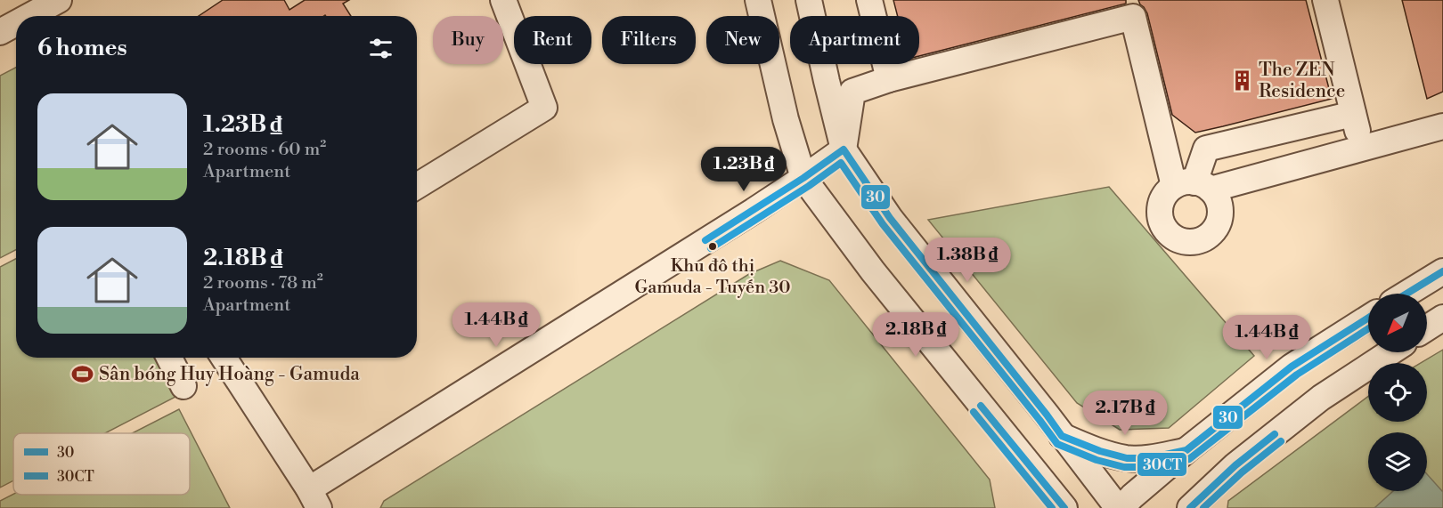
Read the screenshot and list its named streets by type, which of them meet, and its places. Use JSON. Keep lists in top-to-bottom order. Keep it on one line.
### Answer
{"places":{"building":["The ZEN Residence"],"other":["Khu đô thị Gamuda - Tuyến 30"],"sports":["Sân bóng Huy Hoàng - Gamuda"]},"lines":["transit line 30","transit line 30CT"],"legend":["30","30CT"],"north":"bottom left","page":{"chip":["Buy","Rent","Filters","New","Apartment"],"heading":"6 homes","list":[{"name":"1.23B ₫","note":"2 rooms · 60 m² · Apartment"},{"name":"2.18B ₫","note":"2 rooms · 78 m² · Apartment"}],"price":["1.23B ₫","1.38B ₫","1.44B ₫","2.18B ₫","1.44B ₫","2.17B ₫"]}}
